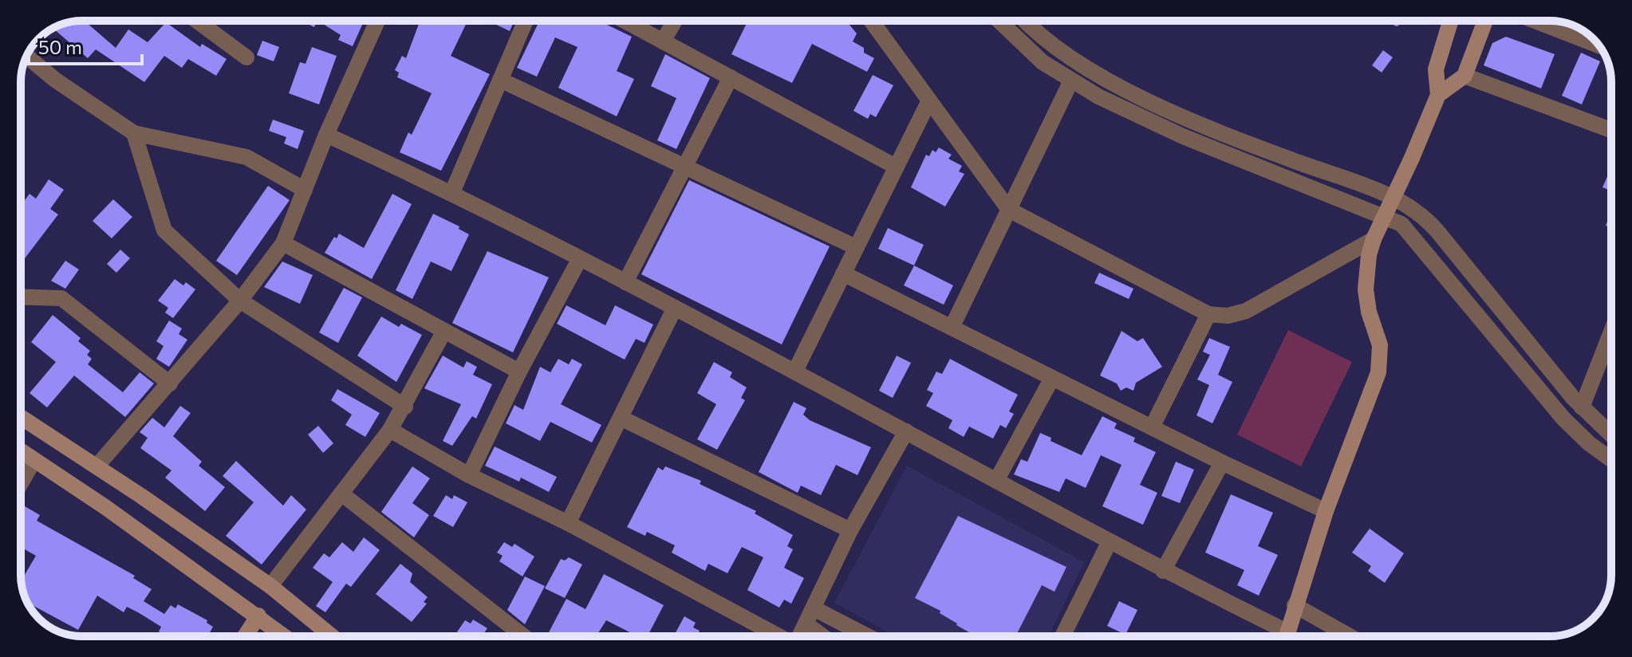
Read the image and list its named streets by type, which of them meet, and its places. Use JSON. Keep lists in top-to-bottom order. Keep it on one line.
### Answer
{"scale_bar":"50 m"}
